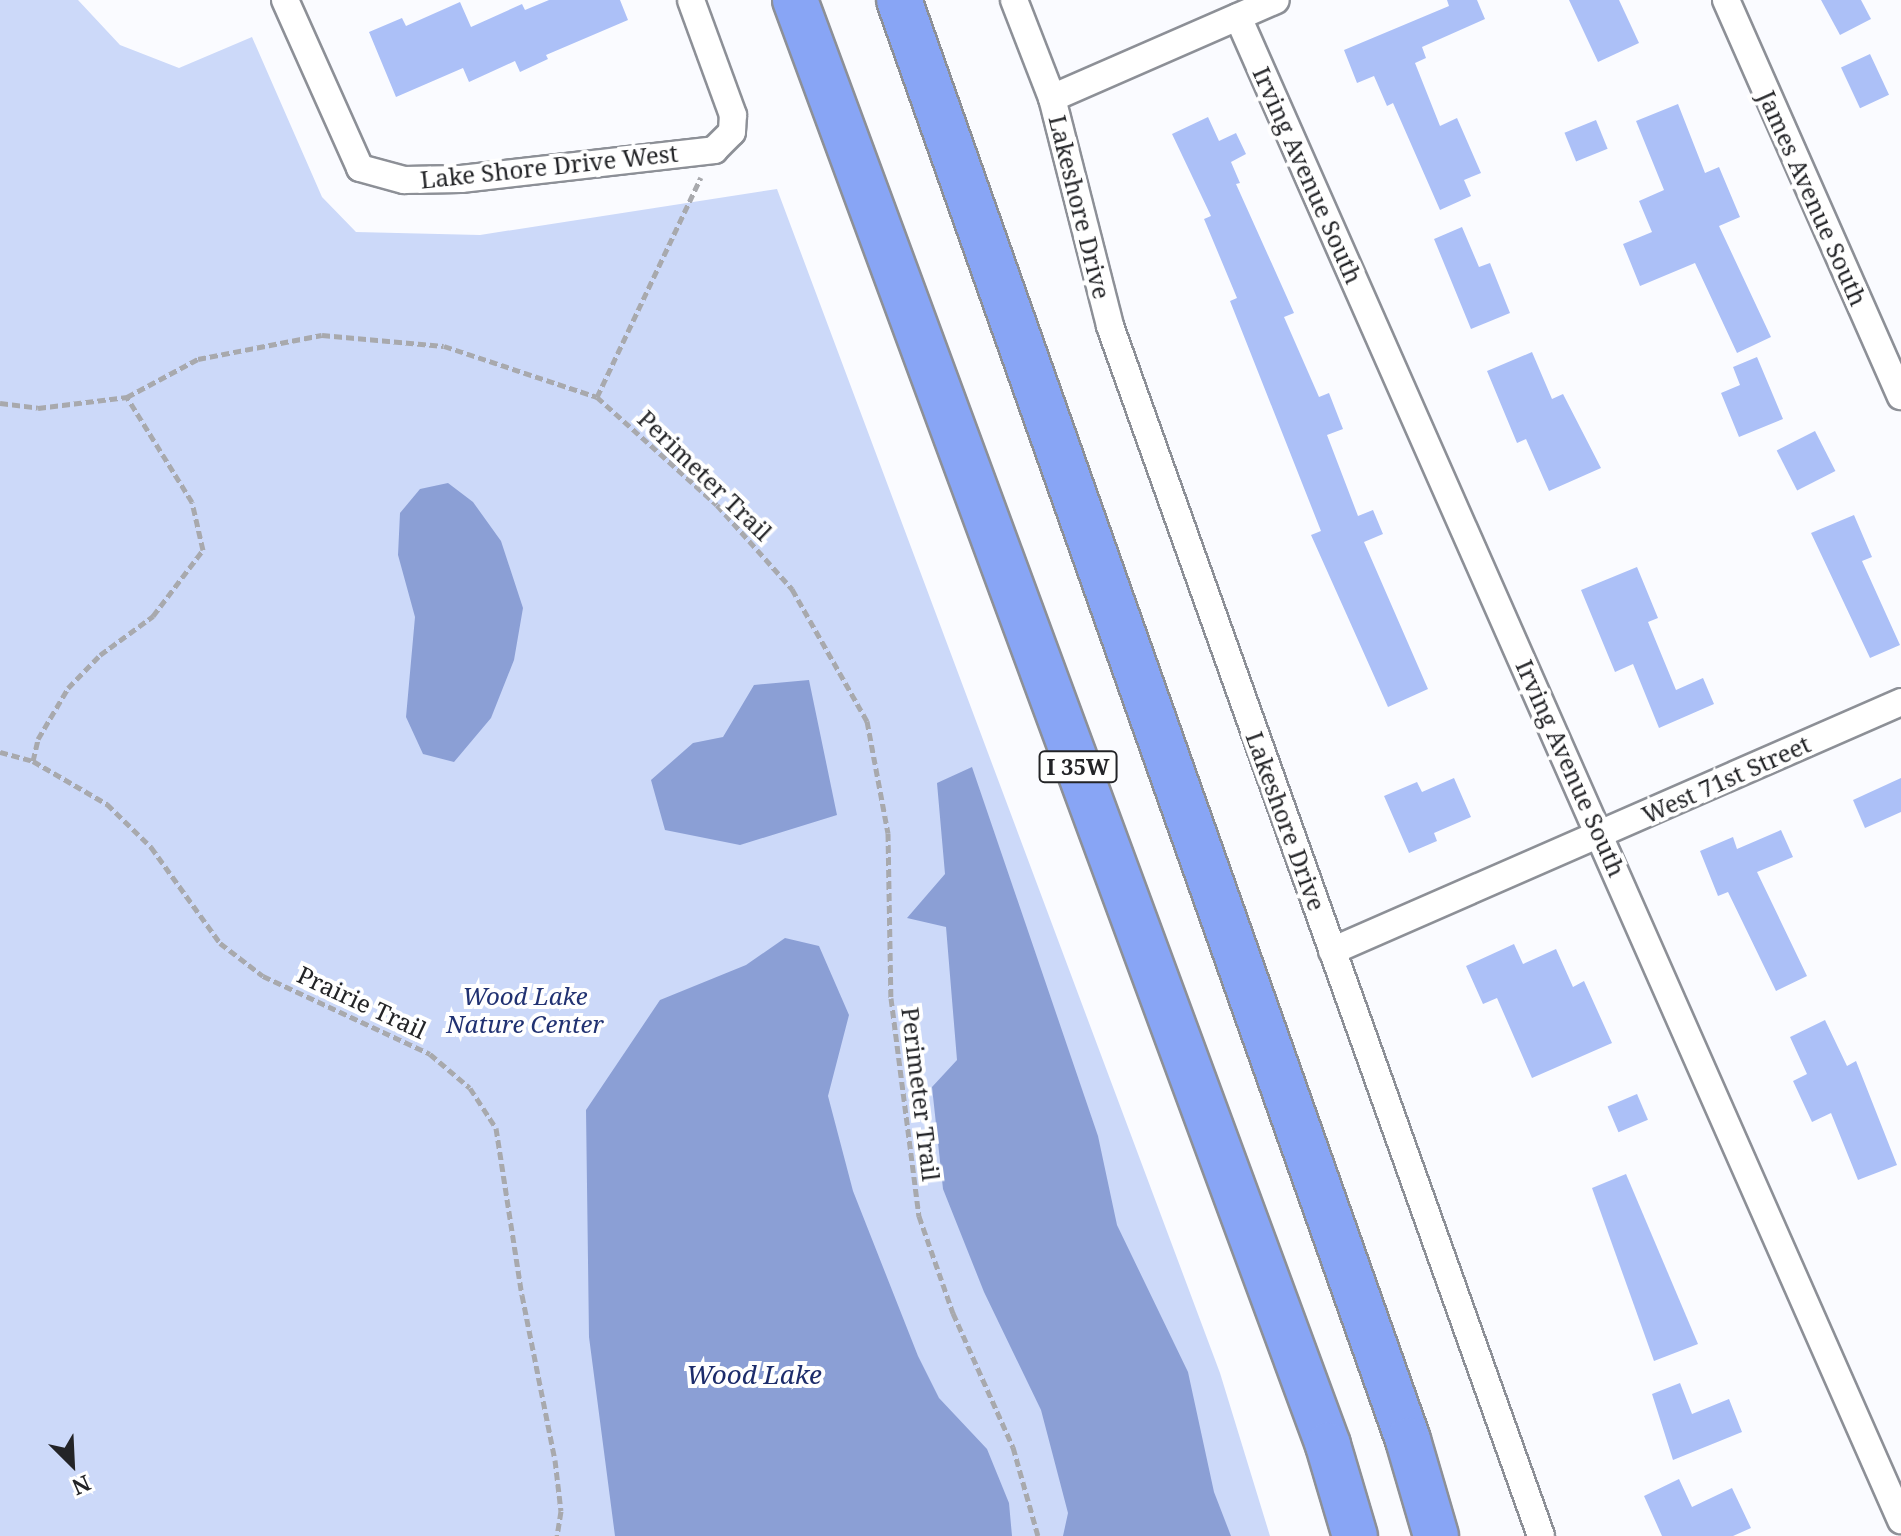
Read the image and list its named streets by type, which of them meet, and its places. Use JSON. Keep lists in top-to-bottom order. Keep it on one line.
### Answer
{"streets":{"highway":["I 35W"],"street":["Lake Shore Drive West","Irving Avenue South","James Avenue South","Lakeshore Drive","West 71st Street"],"path":["Perimeter Trail","Prairie Trail"]},"crossings":[["Irving Avenue South","West 71st Street"],["Lakeshore Drive","West 71st Street"]],"water":["Wood Lake"],"parks":["Wood Lake Nature Center"],"north":"bottom right"}
